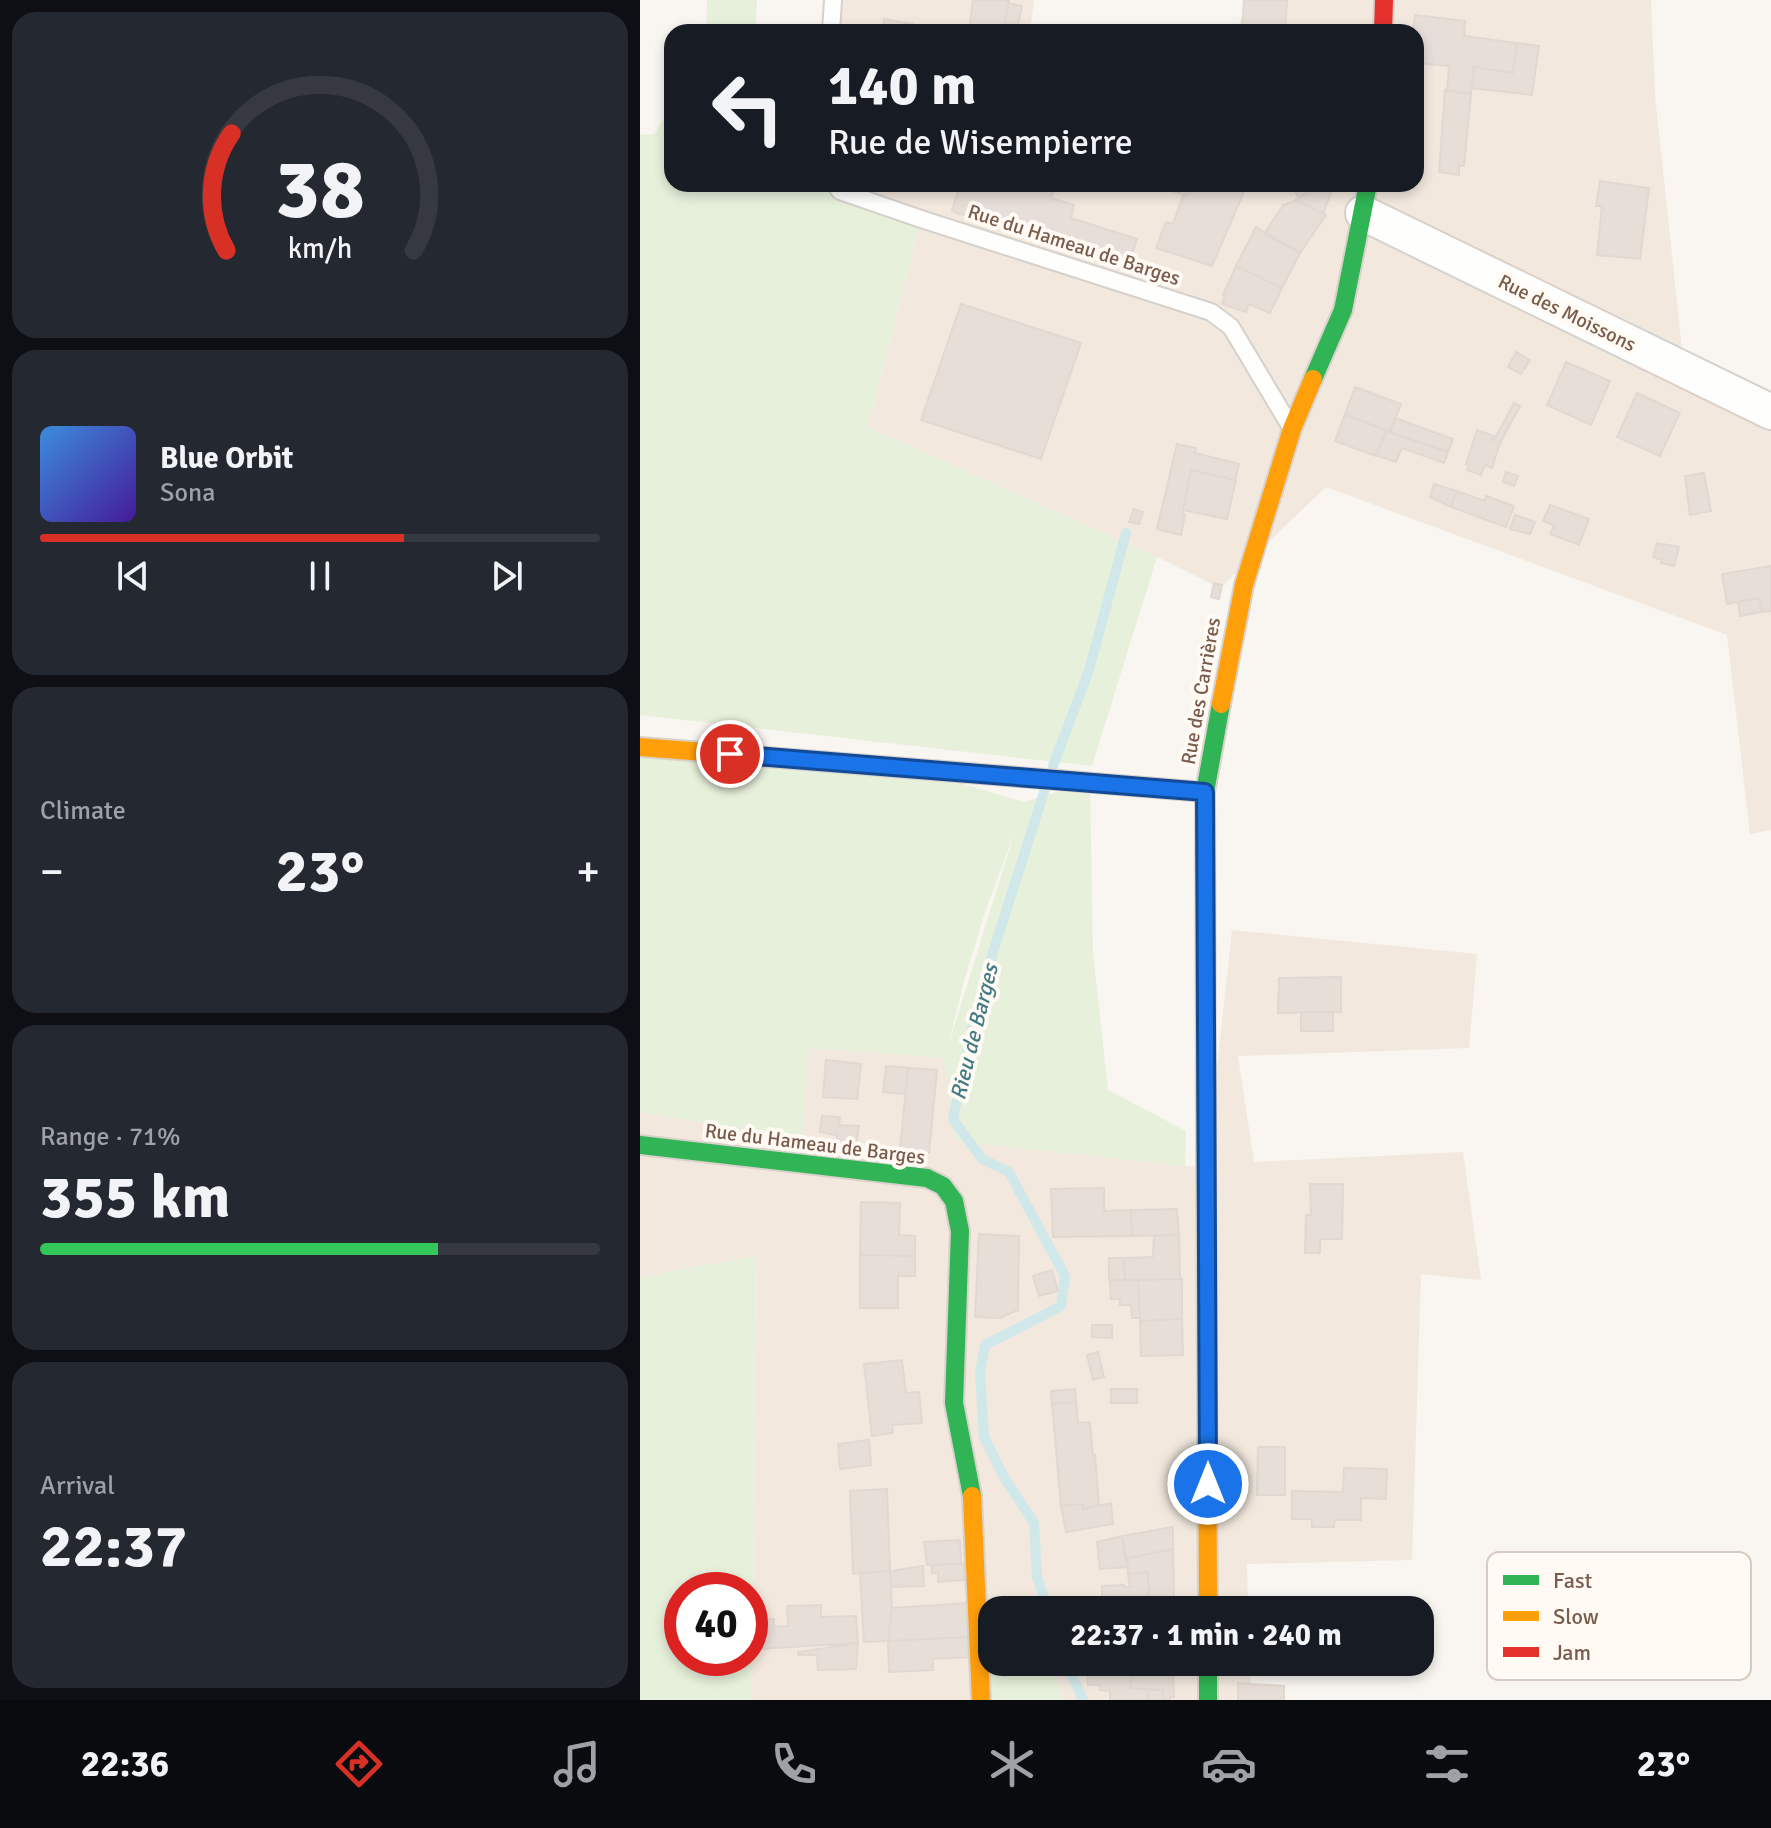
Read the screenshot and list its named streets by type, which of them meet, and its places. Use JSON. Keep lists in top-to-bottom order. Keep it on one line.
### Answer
{"streets":{"street":["Rue du Hameau de Barges","Rue des Moissons","Rue des Carrières"]},"crossings":[["Rue du Hameau de Barges","Rue des Carrières"],["Rue des Moissons","Rue des Carrières"]],"water":["Rieu de Barges"],"legend":["Fast","Slow","Jam"],"page":{"turn":["140 m","Rue de Wisempierre"],"song":["Blue Orbit","Sona"],"tile":["Climate",["Range · 71%","355 km"],["Arrival","22:37"]],"heat":["−","23°","+"],"limit":"40","trip":"22:37 · 1 min · 240 m","tabs":["22:36","23°"],"gauge":["38","km/h"]}}
